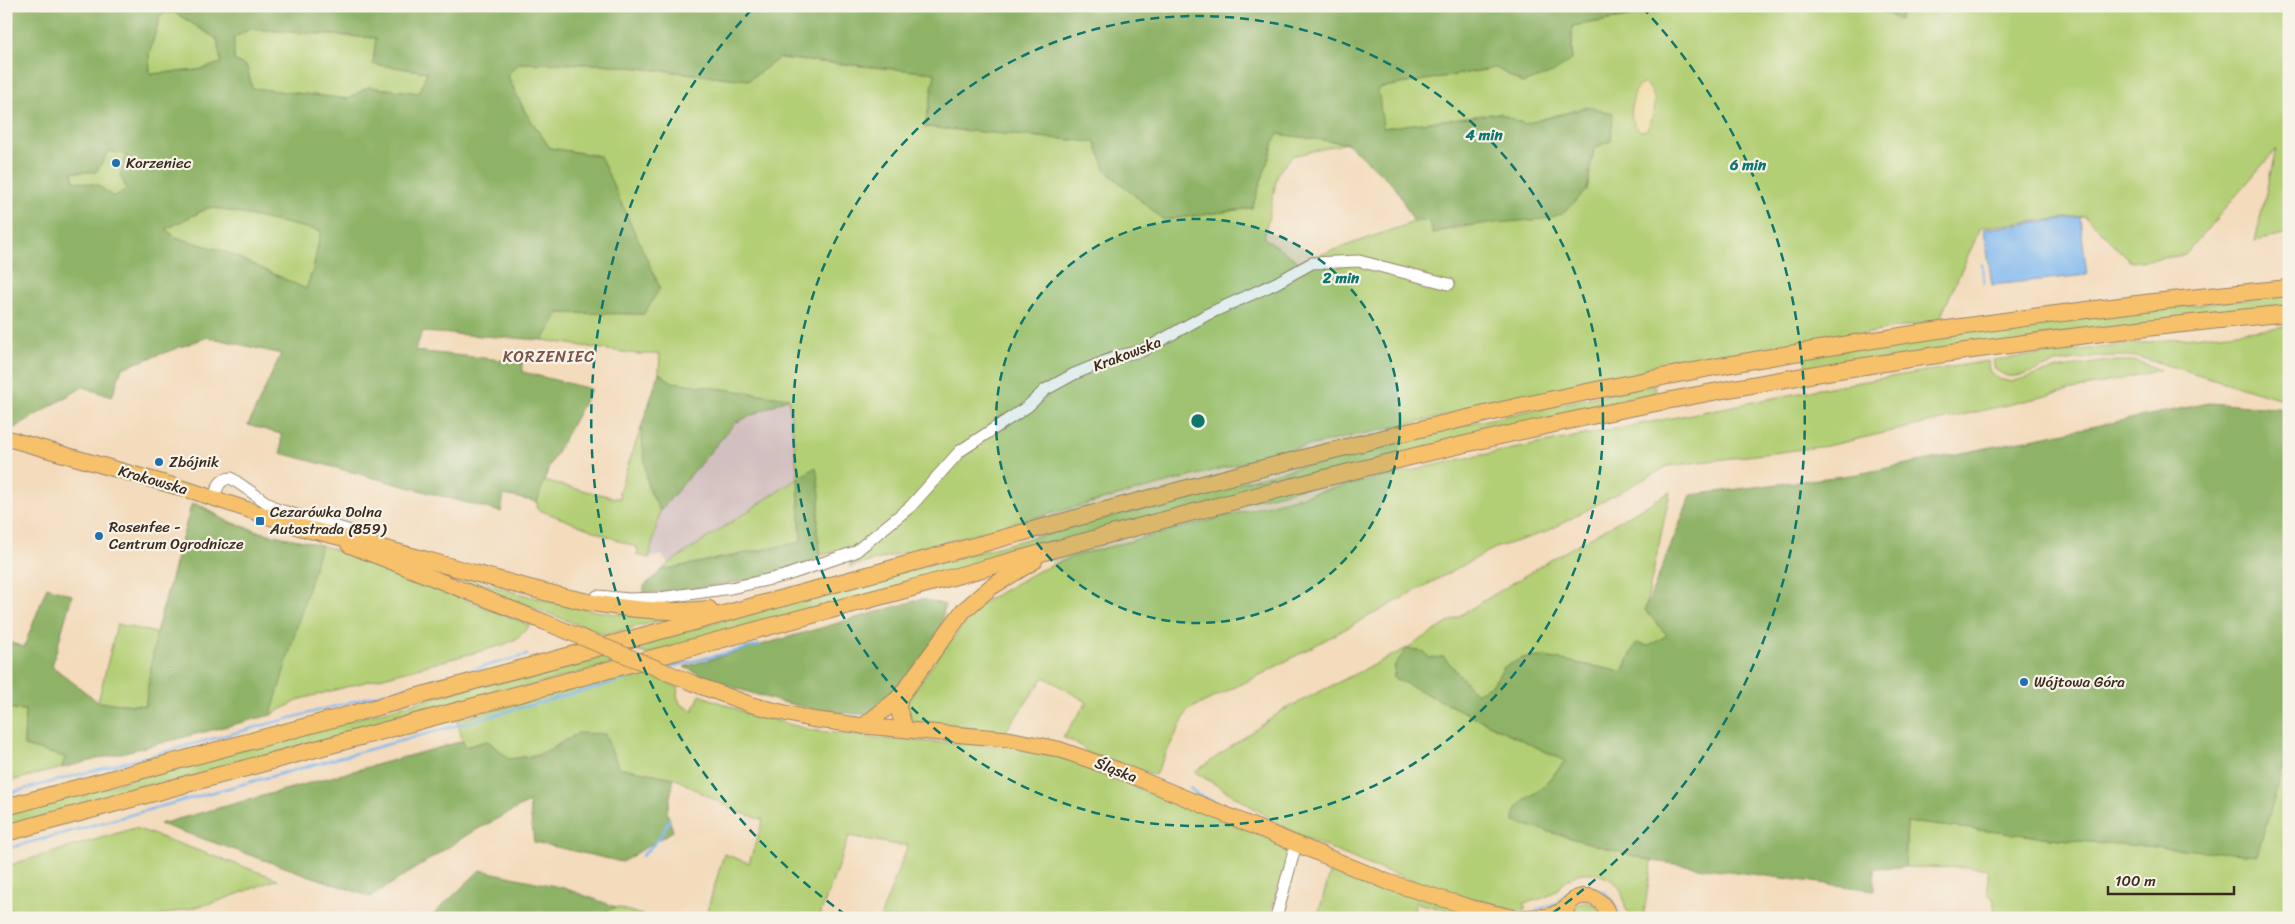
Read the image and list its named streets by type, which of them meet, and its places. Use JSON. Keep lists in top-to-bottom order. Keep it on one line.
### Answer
{"streets":{"main road":["Krakowska","Śląska"]},"crossings":[["Krakowska","Śląska"]],"districts":["KORZENIEC"],"places":{"other":["Korzeniec","Zbójnik","Rosenfee - Centrum Ogrodnicze","Wójtowa Góra"],"transit":["Cezarówka Dolna Autostrada (859)"]},"scale_bar":"100 m","rings":["4 min","6 min","2 min"]}
